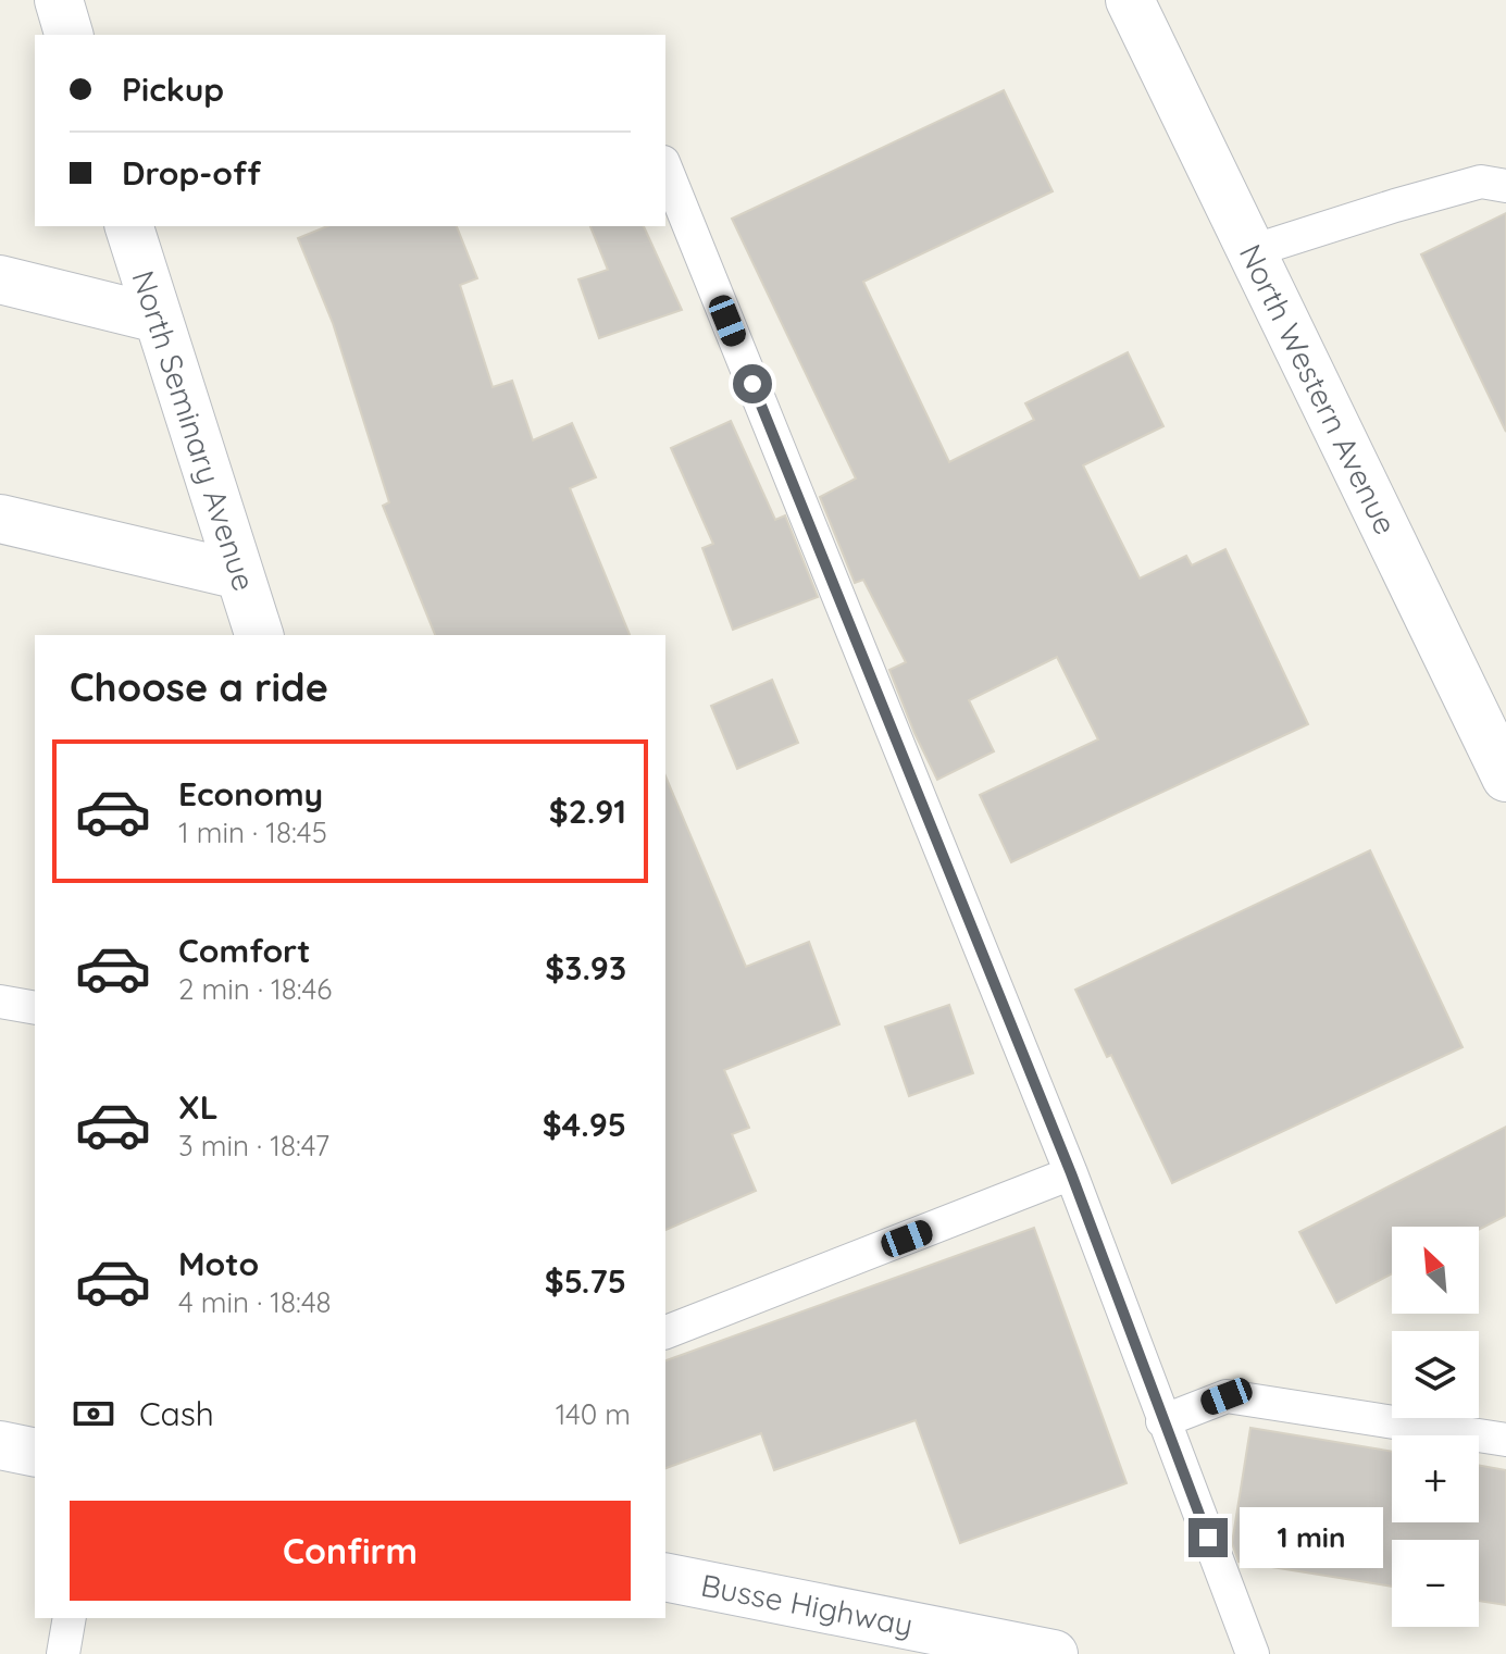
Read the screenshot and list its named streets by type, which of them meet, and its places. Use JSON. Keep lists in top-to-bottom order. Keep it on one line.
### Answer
{"streets":{"street":["North Western Avenue","North Seminary Avenue","Busse Highway"]},"north":"top left","page":{"banner":["Pickup","Drop-off"],"heading":"Choose a ride","list":[{"name":"Economy","note":"1 min · 18:45","value":"$2.91"},{"name":"Comfort","note":"2 min · 18:46","value":"$3.93"},{"name":"XL","note":"3 min · 18:47","value":"$4.95"},{"name":"Moto","note":"4 min · 18:48","value":"$5.75"}],"map_buttons":["+","−"],"pay":["Cash","140 m"],"buttons":"Confirm","bubble":"1 min"}}
